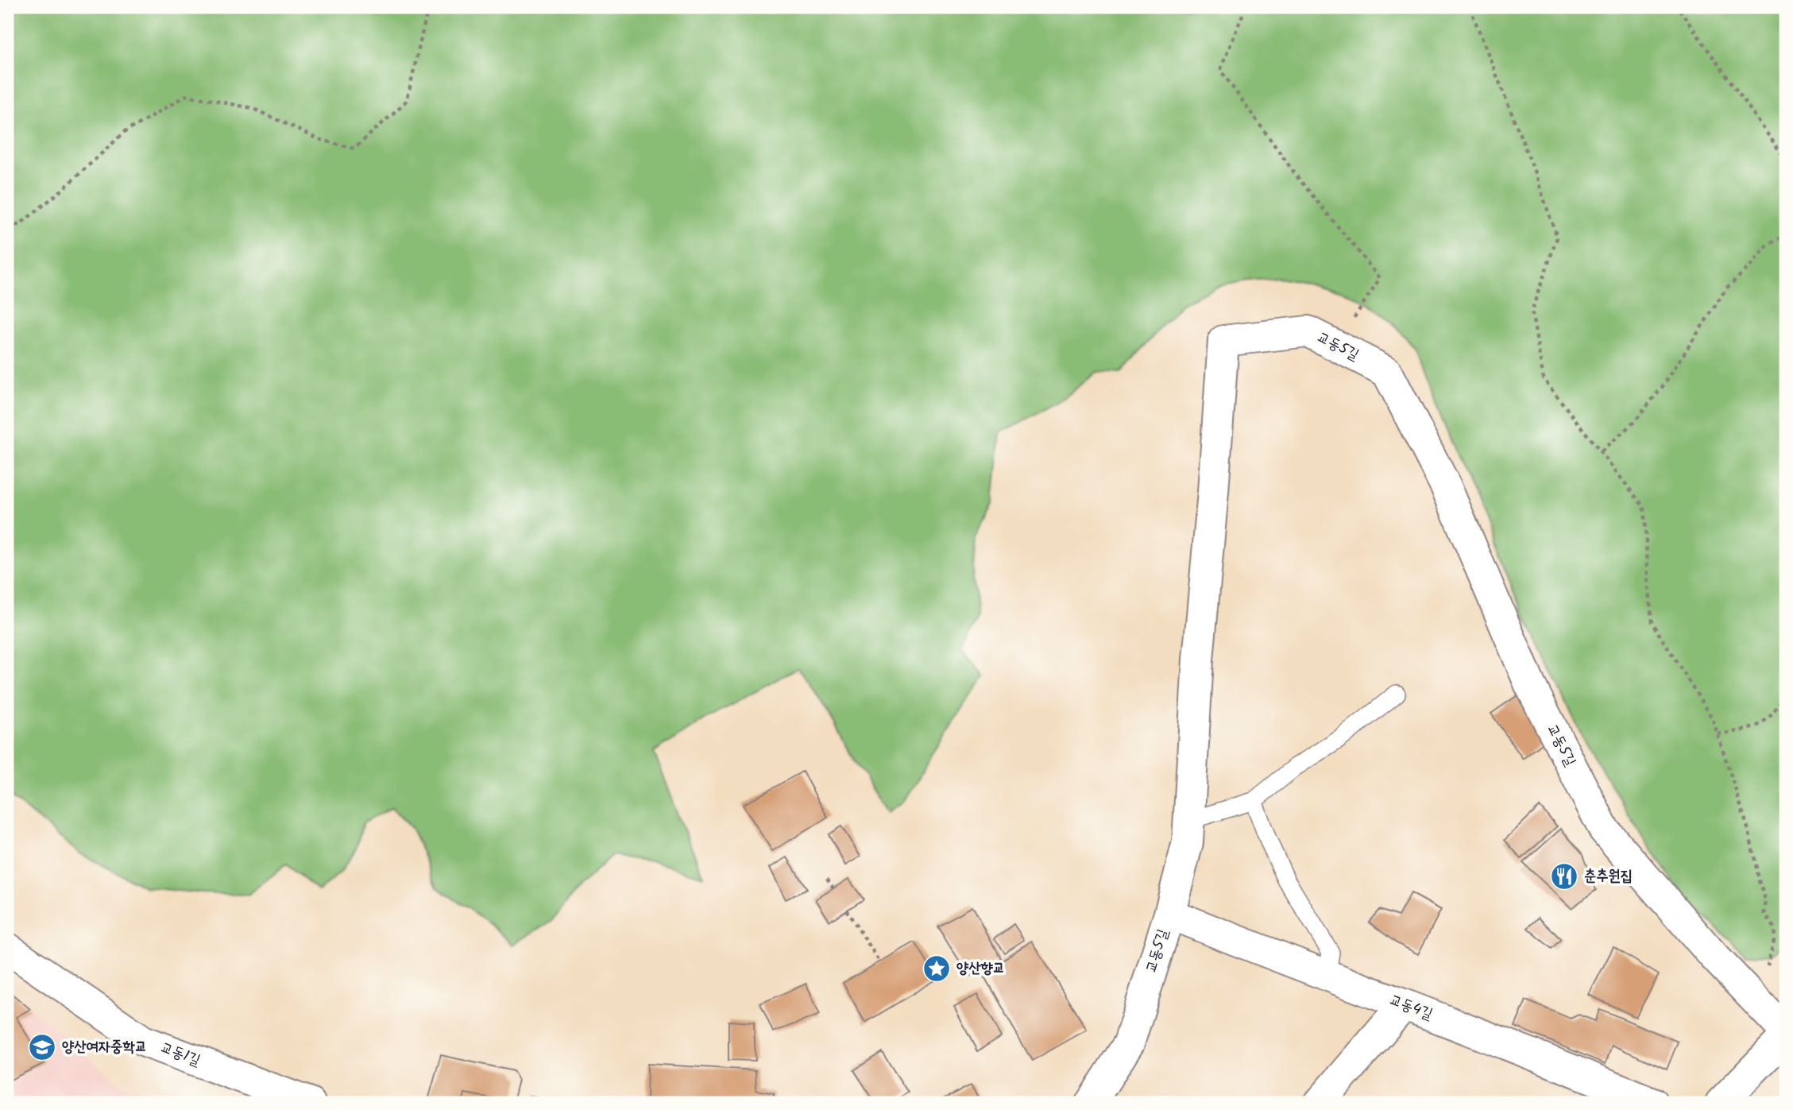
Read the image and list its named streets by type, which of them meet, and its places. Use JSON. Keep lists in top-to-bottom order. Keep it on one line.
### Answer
{"streets":{"street":["교동5길","교동4길","교동1길"]},"crossings":[["교동5길","교동4길"]],"places":{"restaurant":["춘추원집"],"place":["양산향교"],"school or university":["양산여자중학교"]}}
